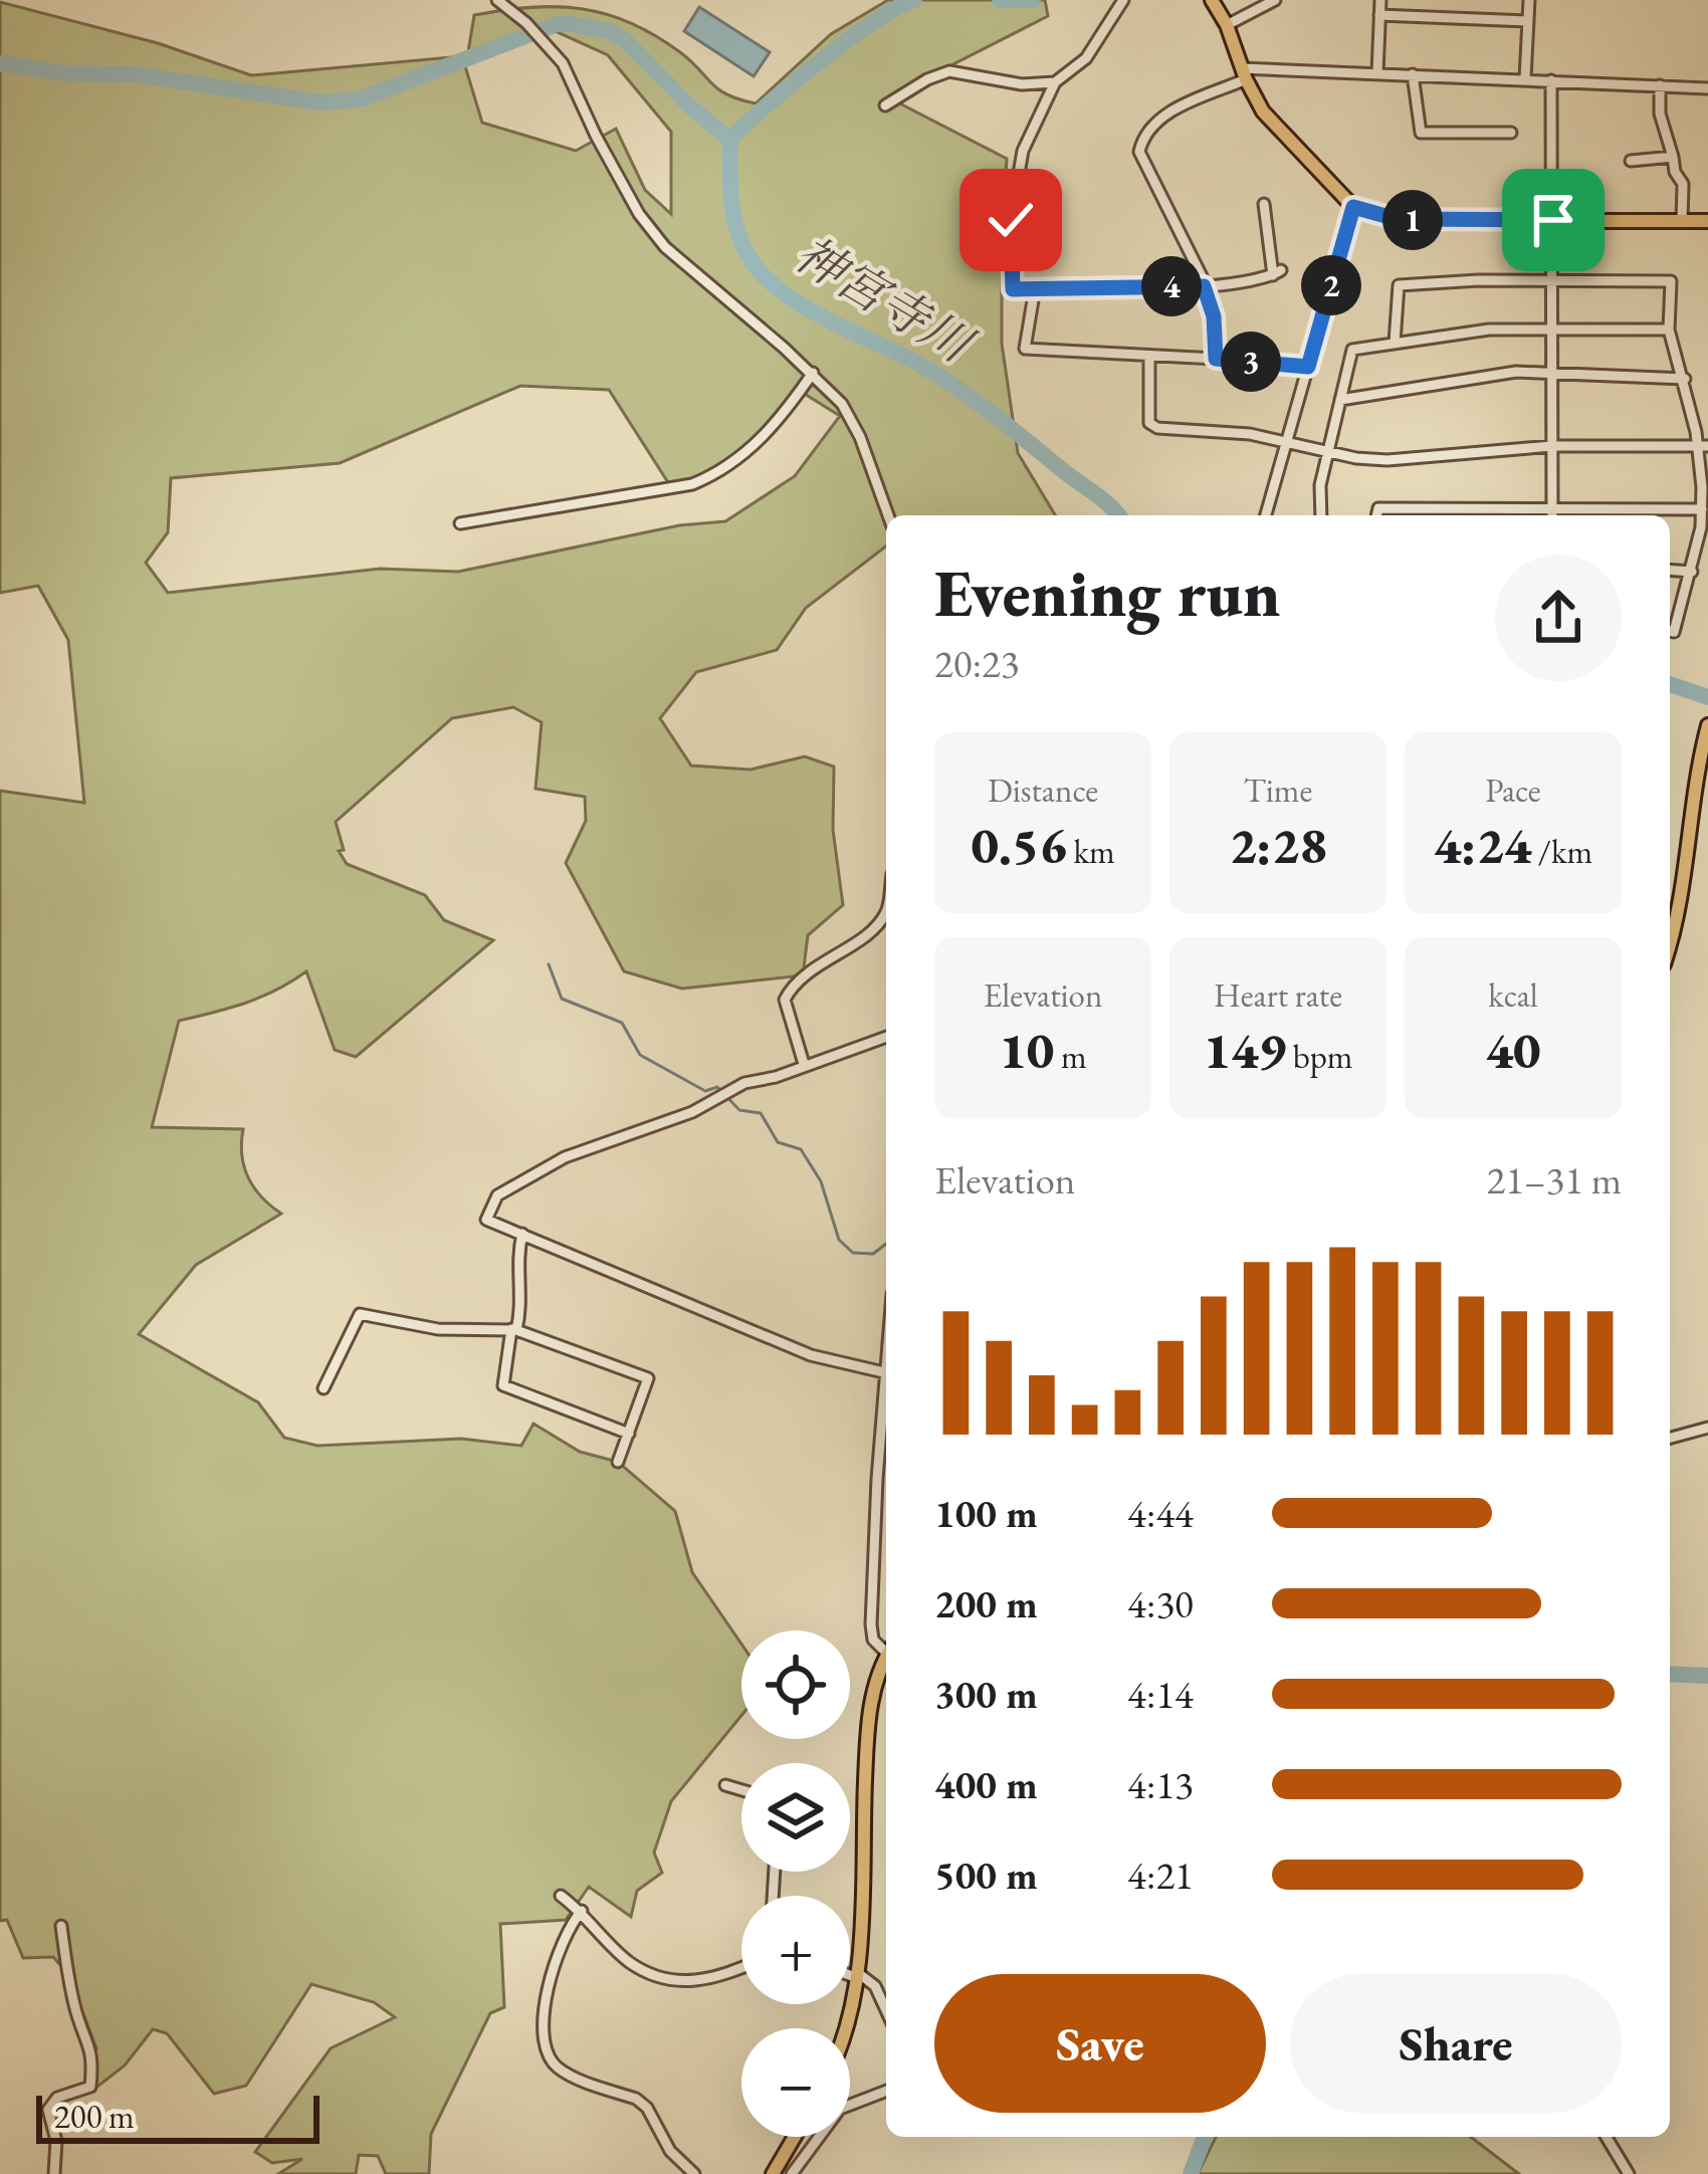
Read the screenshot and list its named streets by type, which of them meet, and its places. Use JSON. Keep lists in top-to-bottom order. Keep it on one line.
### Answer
{"water":["神宮寺川"],"scale_bar":"200 m","page":{"pins":["1","2","4","3"],"heading":["Evening run","20:23"],"stats":[["Distance","0.56 km"],["Time","2:28"],["Pace","4:24 /km"],["Elevation","10 m"],["Heart rate","149 bpm"],["kcal","40"]],"chart":["Elevation","21–31 m"],"list":[{"name":"100 m","note":"4:44"},{"name":"200 m","note":"4:30"},{"name":"300 m","note":"4:14"},{"name":"400 m","note":"4:13"},{"name":"500 m","note":"4:21"}],"map_buttons":["+","−"],"buttons":["Save","Share"],"scale":"200 m"}}
